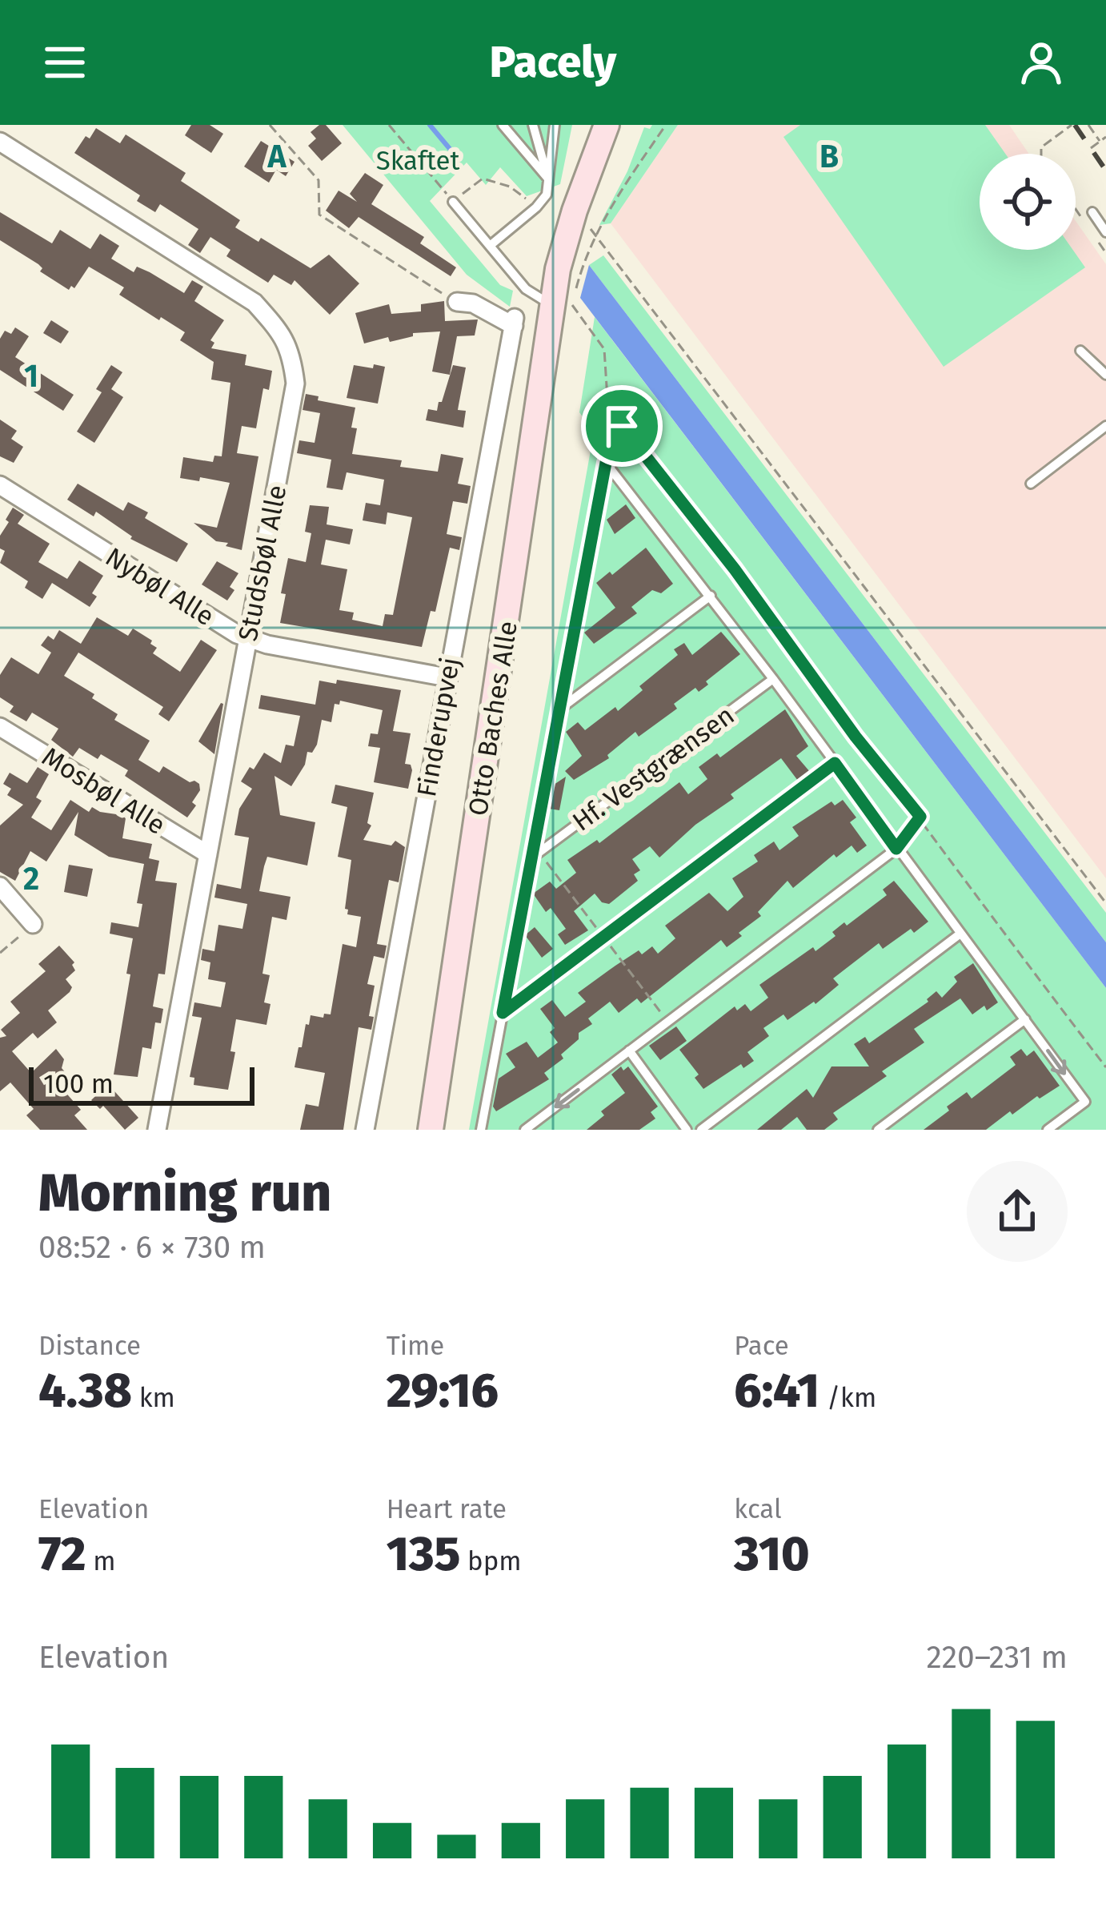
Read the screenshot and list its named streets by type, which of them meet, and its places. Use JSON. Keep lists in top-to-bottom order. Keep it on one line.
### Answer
{"streets":{"street":["Studsbøl Alle","Nybøl Alle","Otto Baches Alle","Finderupvej","Mosbøl Alle"],"lane":["Hf. Vestgrænsen"]},"crossings":[["Studsbøl Alle","Nybøl Alle"],["Studsbøl Alle","Mosbøl Alle"],["Nybøl Alle","Finderupvej"]],"parks":["Skaftet"],"scale_bar":"100 m","page":{"header":"Pacely","scale":"100 m","heading":["Morning run","08:52 · 6 × 730 m"],"stats":[["Distance","4.38 km"],["Time","29:16"],["Pace","6:41 /km"],["Elevation","72 m"],["Heart rate","135 bpm"],["kcal","310"]],"chart":["Elevation","220–231 m"]},"grid":{"columns":["A","B"],"rows":["1","2"]}}
